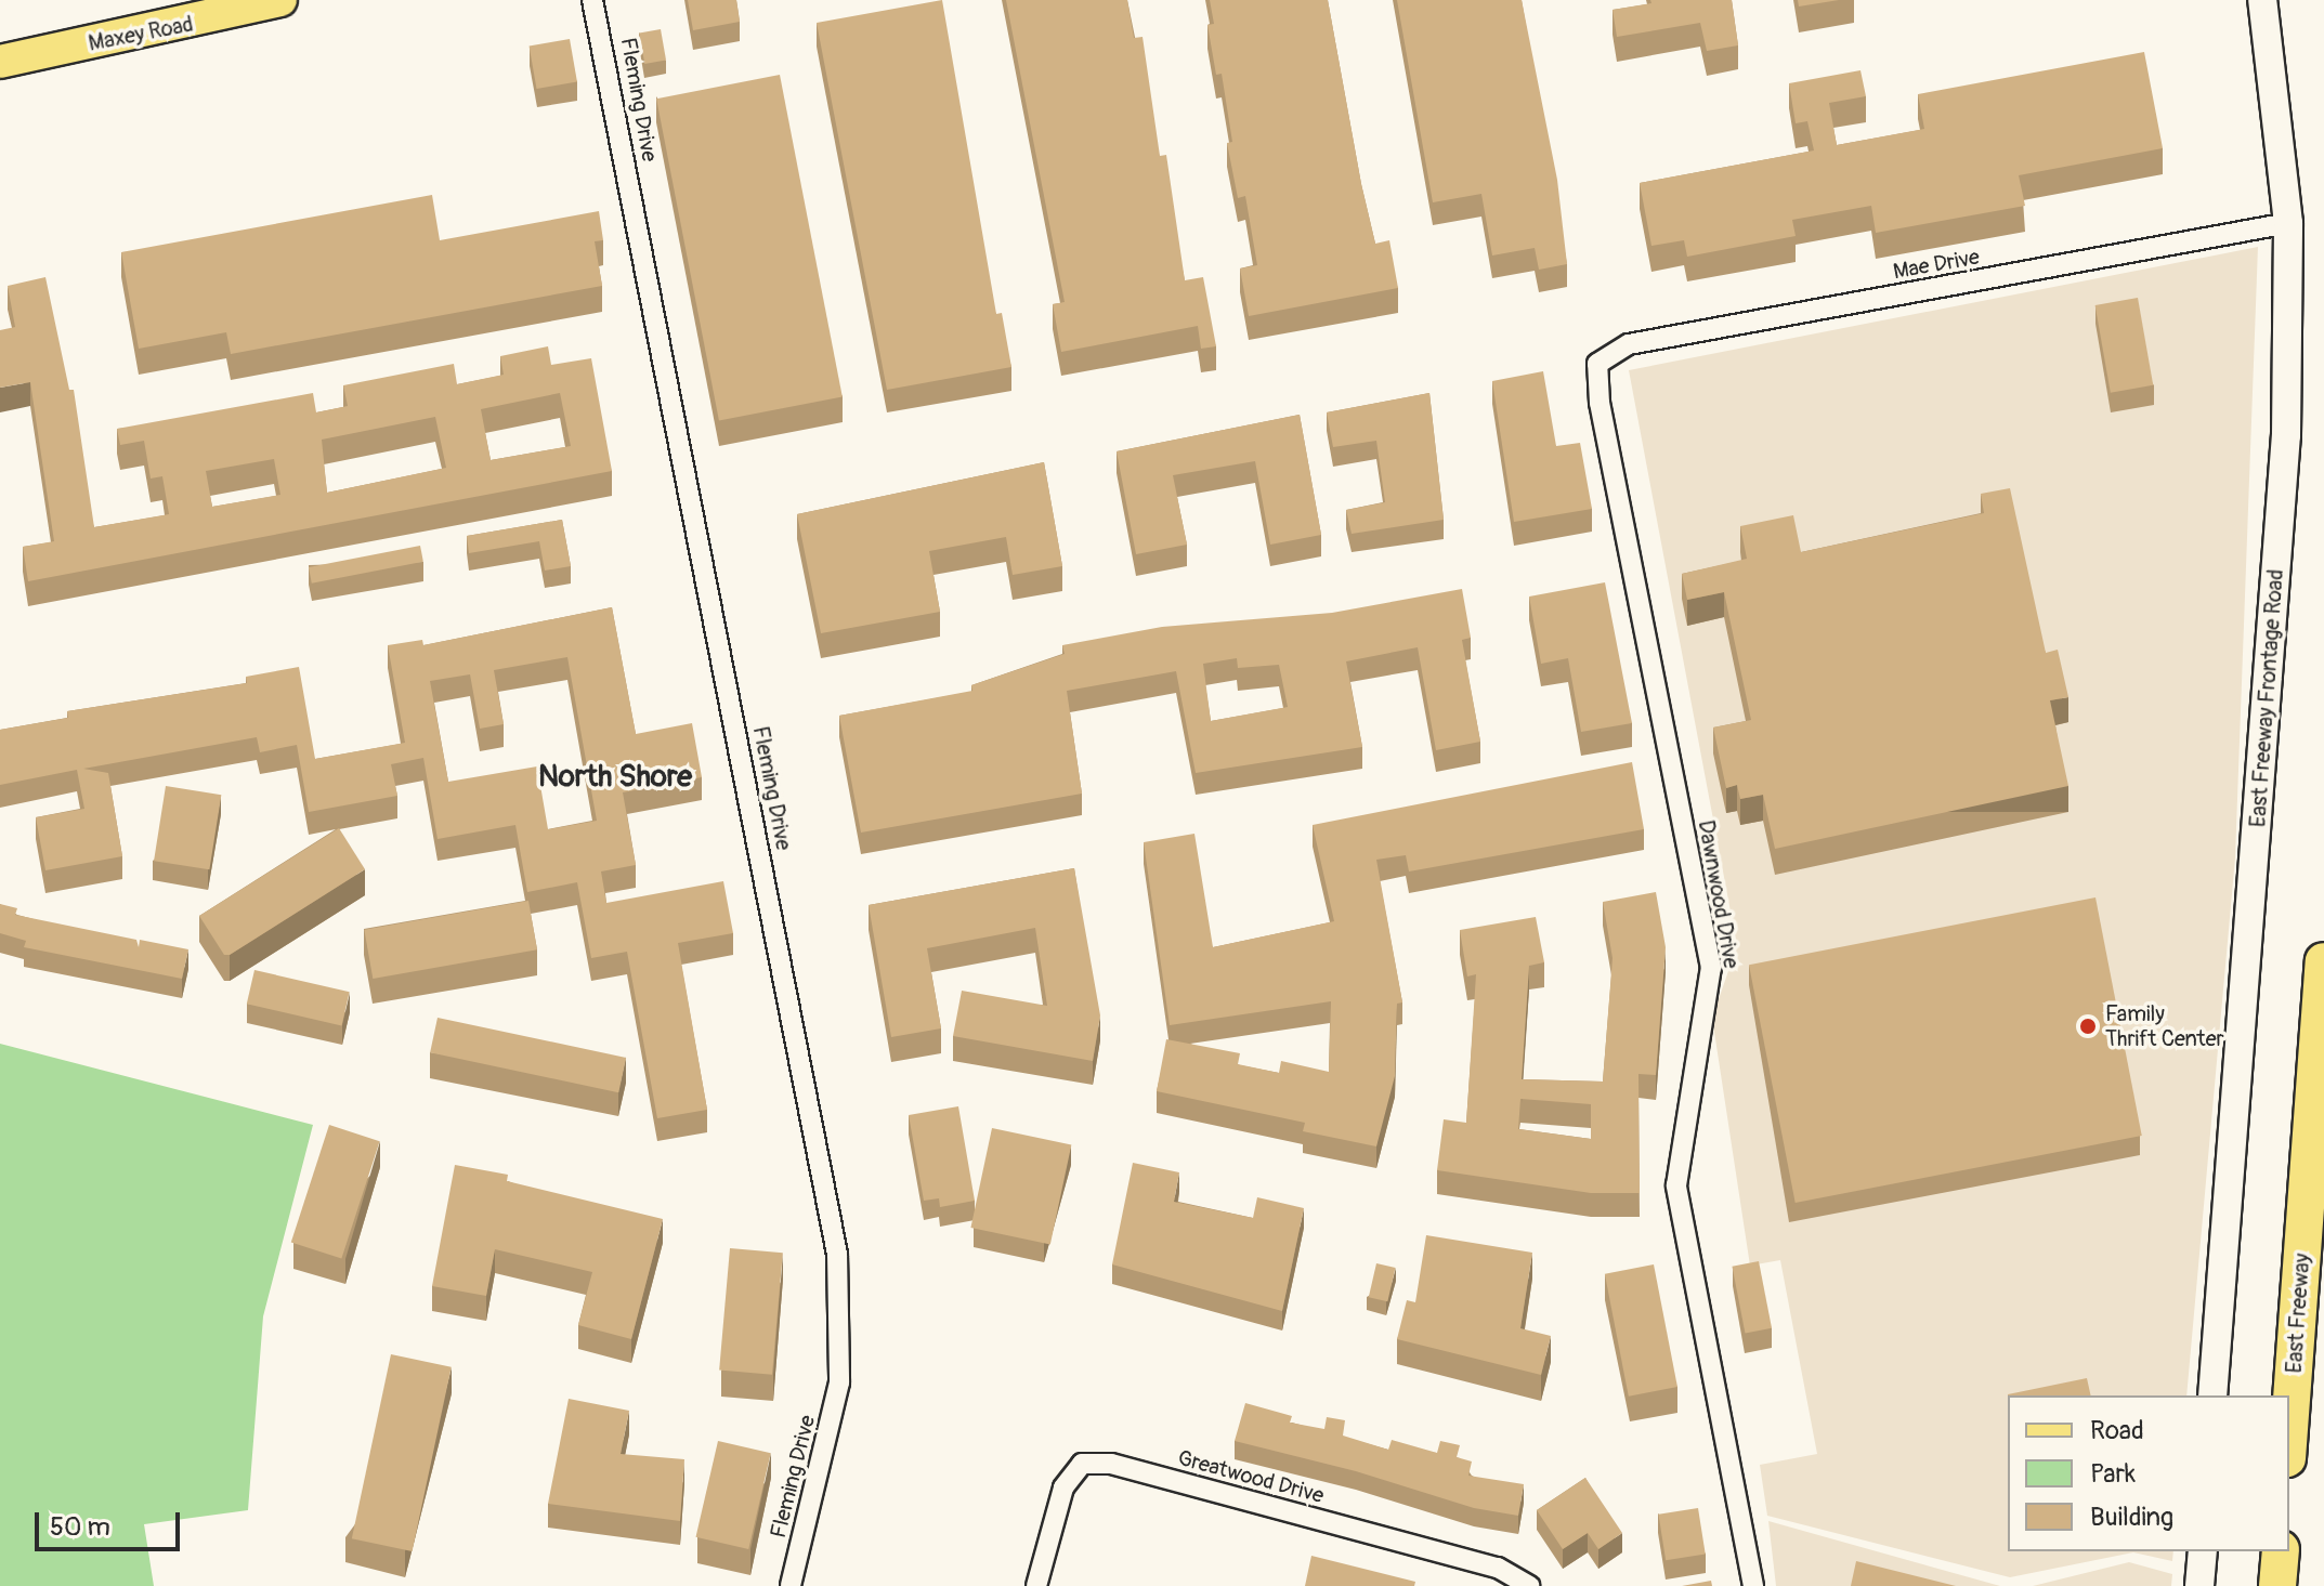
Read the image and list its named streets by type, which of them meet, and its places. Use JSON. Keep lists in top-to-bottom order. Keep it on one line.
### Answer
{"streets":{"highway":["East Freeway"],"main road":["Maxey Road","East Freeway Frontage Road"],"street":["Fleming Drive","Mae Drive","Dawnwood Drive","Greatwood Drive"]},"crossings":[["Mae Drive","East Freeway Frontage Road"],["Mae Drive","Dawnwood Drive"]],"districts":["North Shore"],"places":["Family Thrift Center"],"legend":["Road","Park","Building"],"scale_bar":"50 m"}
